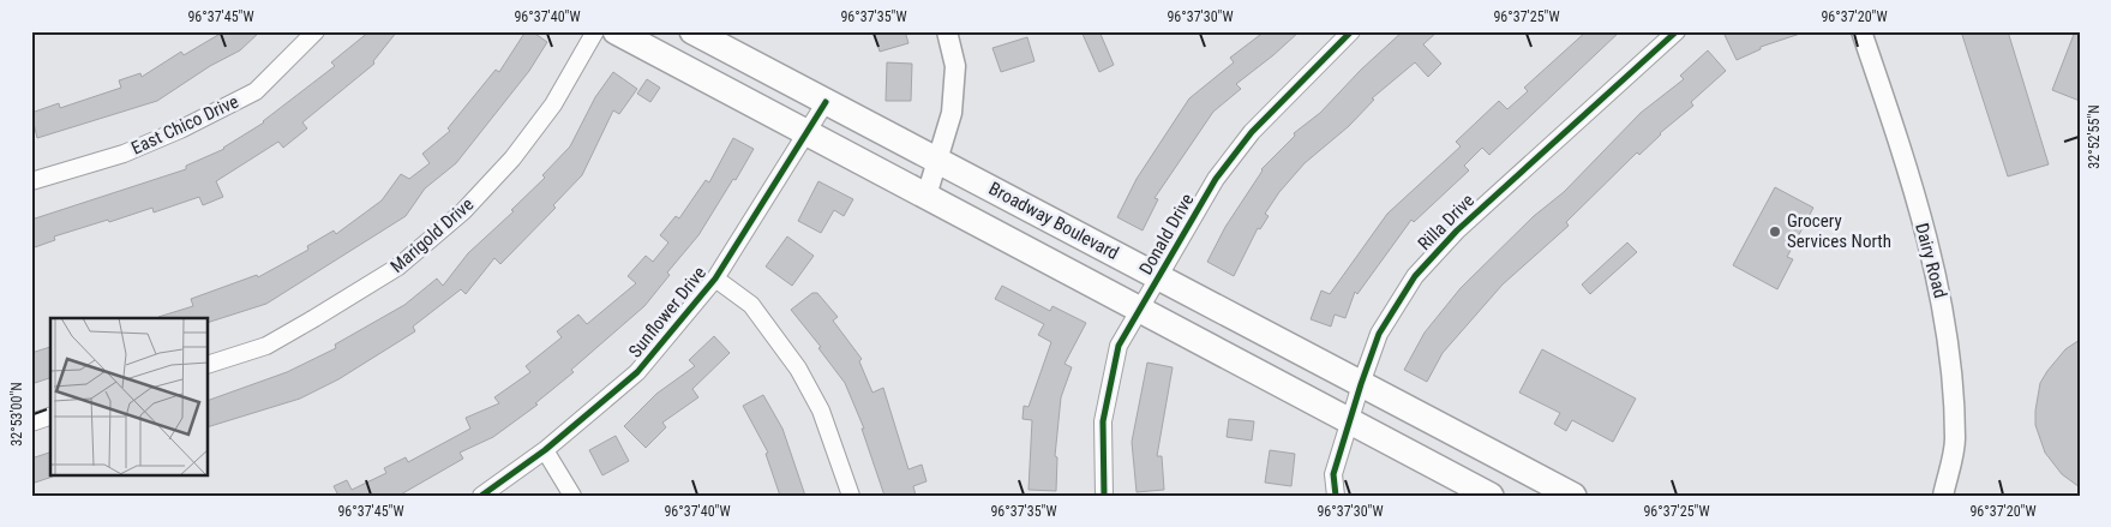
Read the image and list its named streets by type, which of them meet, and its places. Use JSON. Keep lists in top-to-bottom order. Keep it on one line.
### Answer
{"streets":{"main road":["Broadway Boulevard"],"street":["East Chico Drive","Rilla Drive","Donald Drive","Marigold Drive","Dairy Road","Sunflower Drive"]},"crossings":[["Broadway Boulevard","Rilla Drive"],["Broadway Boulevard","Donald Drive"],["Broadway Boulevard","Sunflower Drive"]],"places":["Grocery Services North"],"coordinates":["96°37'45\"W","96°37'40\"W","96°37'35\"W","96°37'30\"W","96°37'25\"W","96°37'20\"W","32°52'55\"N","32°53'00\"N"]}
